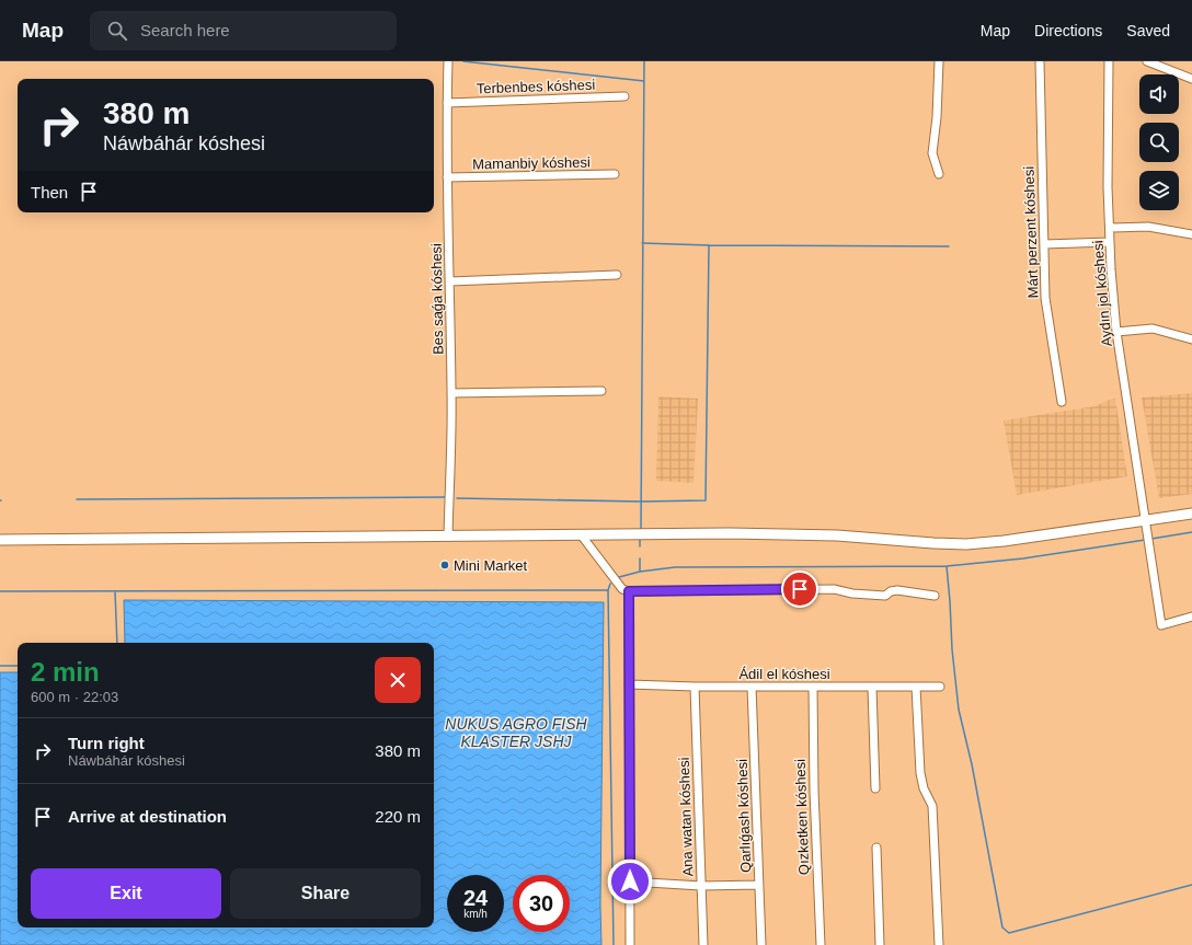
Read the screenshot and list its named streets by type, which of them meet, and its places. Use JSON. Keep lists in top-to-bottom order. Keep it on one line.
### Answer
{"streets":{"street":["Terbenbes kóshesi","Mamanbiy kóshesi","Márt perzent kóshesi","Aydın jol kóshesi","Bes saǵa kóshesi","Ádil el kóshesi","Qarlıǵash kóshesi","Ana watan kóshesi","Qızketken kóshesi"]},"crossings":[["Terbenbes kóshesi","Bes saǵa kóshesi"],["Mamanbiy kóshesi","Bes saǵa kóshesi"],["Ádil el kóshesi","Qarlıǵash kóshesi"],["Ádil el kóshesi","Ana watan kóshesi"],["Ádil el kóshesi","Qızketken kóshesi"]],"water":["NUKUS AGRO FISH KLASTER JSHJ"],"places":["Mini Market"],"page":{"header":"Map","search":"Search here","nav":["Map","Directions","Saved"],"turn":["380 m","Náwbáhár kóshesi"],"then":"Then","heading":["2 min","600 m · 22:03"],"list":[{"name":"Turn right","note":"Náwbáhár kóshesi","value":"380 m"},{"name":"Arrive at destination","value":"220 m"}],"buttons":["Exit","Share"],"speed":"24 km/h","limit":"30"}}
